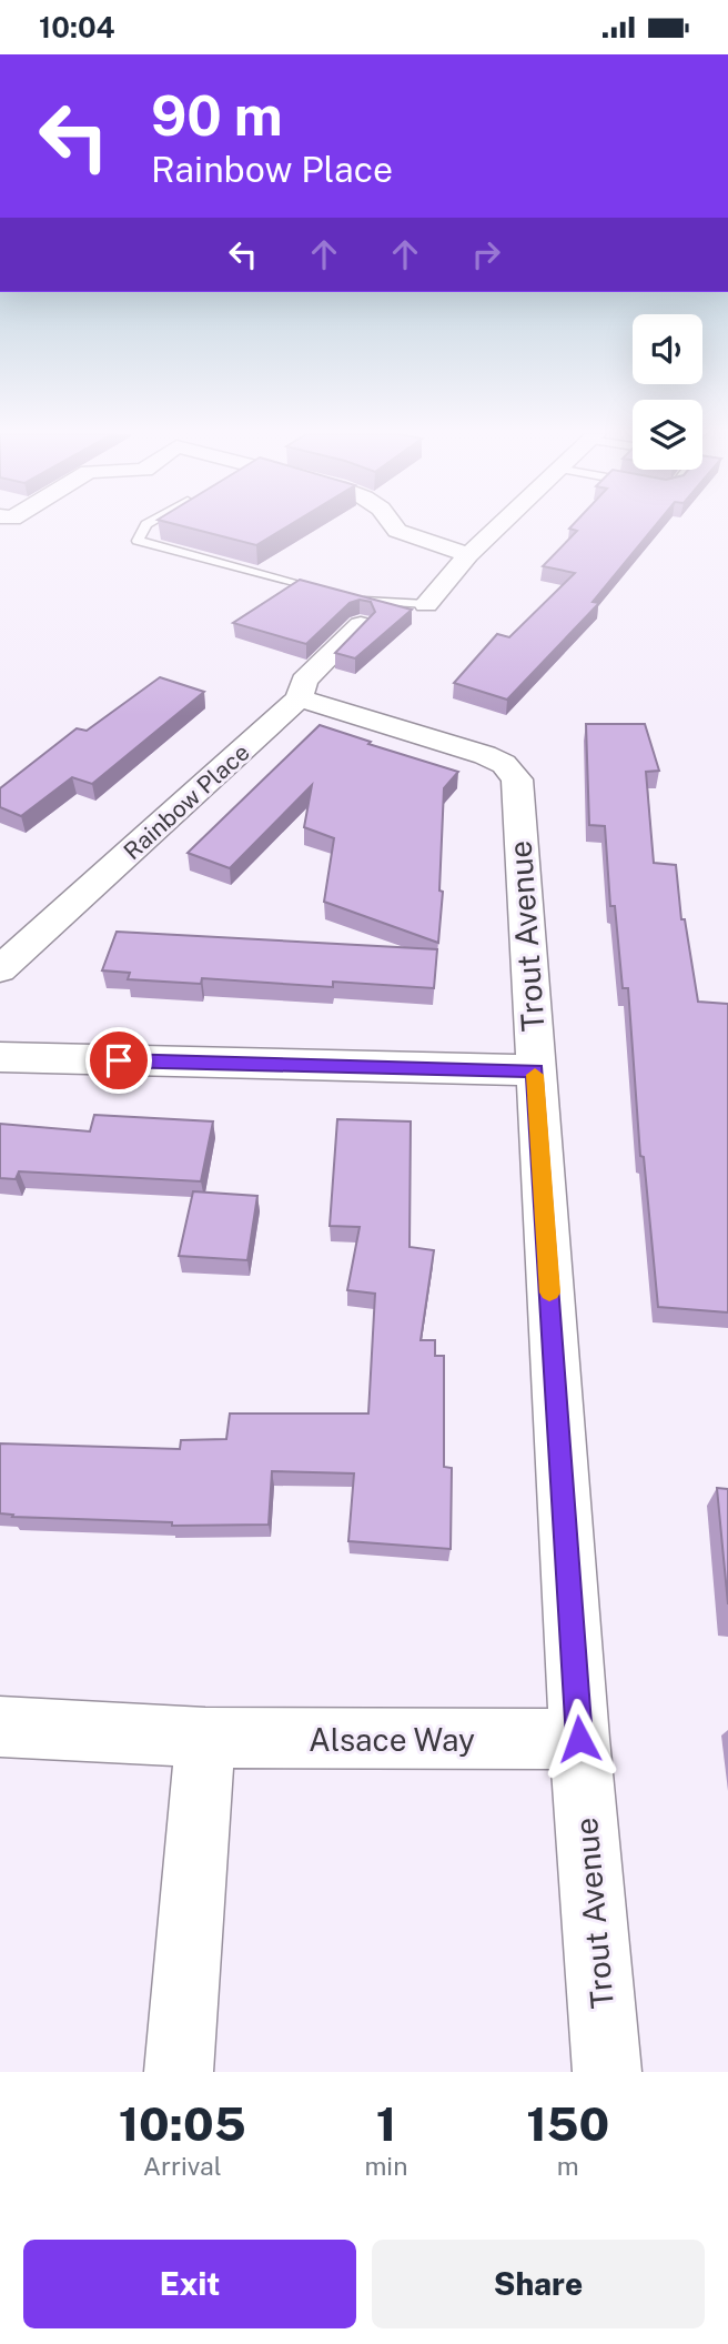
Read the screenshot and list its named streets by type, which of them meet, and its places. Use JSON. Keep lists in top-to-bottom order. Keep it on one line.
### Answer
{"streets":{"street":["Rainbow Place","Trout Avenue","Alsace Way"]},"crossings":[["Rainbow Place","Trout Avenue"],["Trout Avenue","Alsace Way"]],"page":{"status":"10:04","turn":["90 m","Rainbow Place"],"eta":["10:05","Arrival","1","min","150","m"],"buttons":["Exit","Share"]}}
